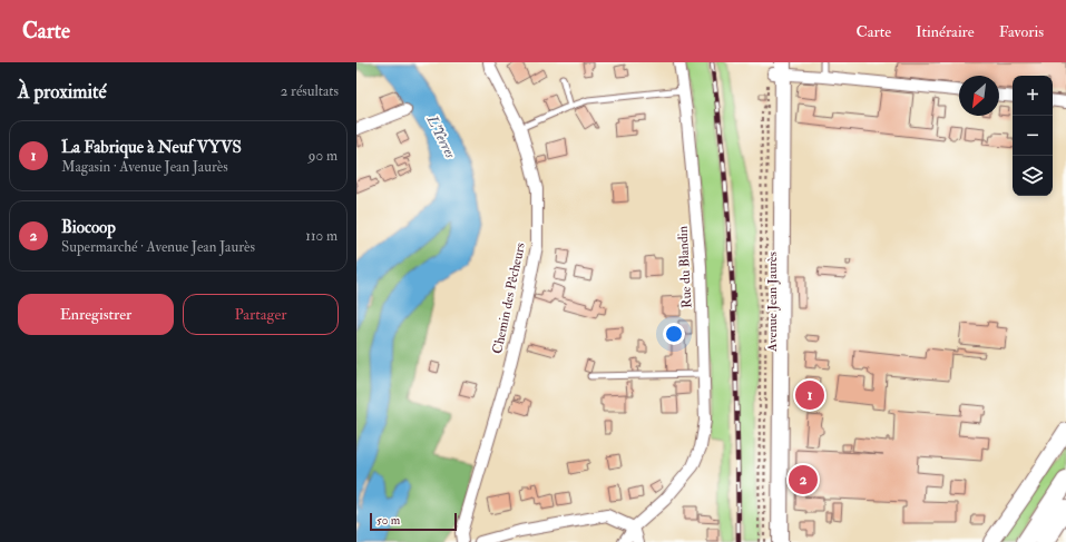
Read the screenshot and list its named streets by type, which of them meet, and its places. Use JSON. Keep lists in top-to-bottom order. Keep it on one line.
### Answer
{"streets":{"main road":["Avenue Jean Jaurès"],"street":["Rue du Blandin","Chemin des Pêcheurs"]},"water":["L'Yerres"],"scale_bar":"50 m","north":"bottom left","page":{"header":"Carte","nav":["Carte","Itinéraire","Favoris"],"heading":["À proximité","2 résultats"],"map_buttons":["+","−"],"list":[{"mark":"1","name":"La Fabrique à Neuf VYVS","note":"Magasin · Avenue Jean Jaurès","value":"90 m"},{"mark":"2","name":"Biocoop","note":"Supermarché · Avenue Jean Jaurès","value":"110 m"}],"buttons":["Enregistrer","Partager"],"pins":["1","2"],"scale":"50 m"}}
